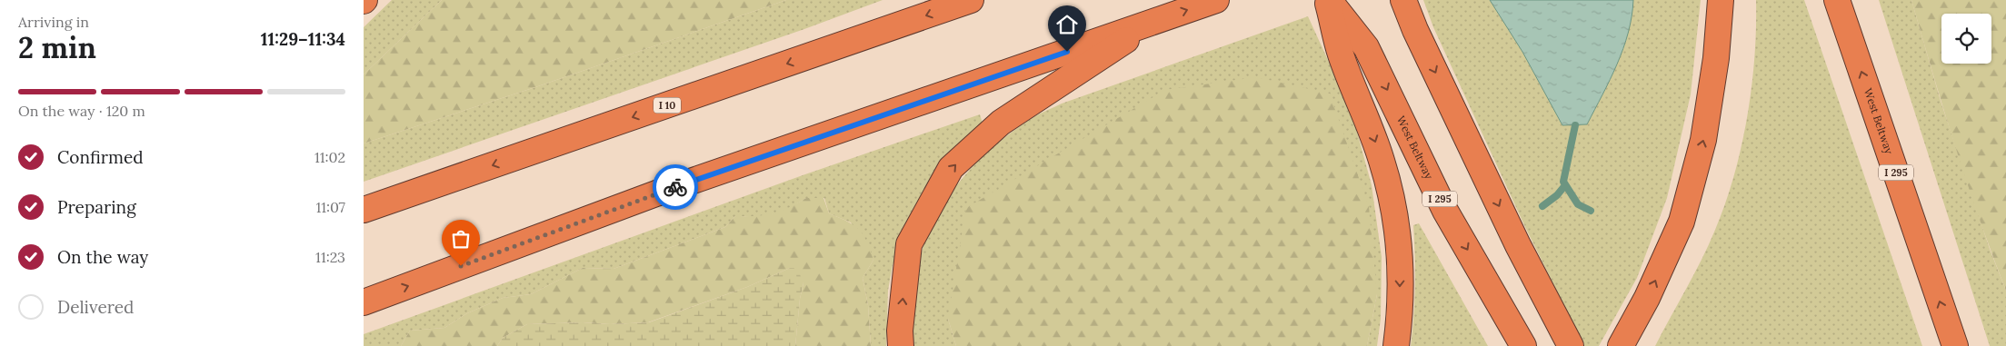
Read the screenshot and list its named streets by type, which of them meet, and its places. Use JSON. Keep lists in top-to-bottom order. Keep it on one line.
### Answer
{"streets":{"highway":["I 10","West Beltway","I 295"]},"page":{"heading":["2 min","Arriving in","11:29–11:34"],"bar":"On the way · 120 m","list":[["Confirmed","11:02"],["Preparing","11:07"],["On the way","11:23"],"Delivered"]}}
